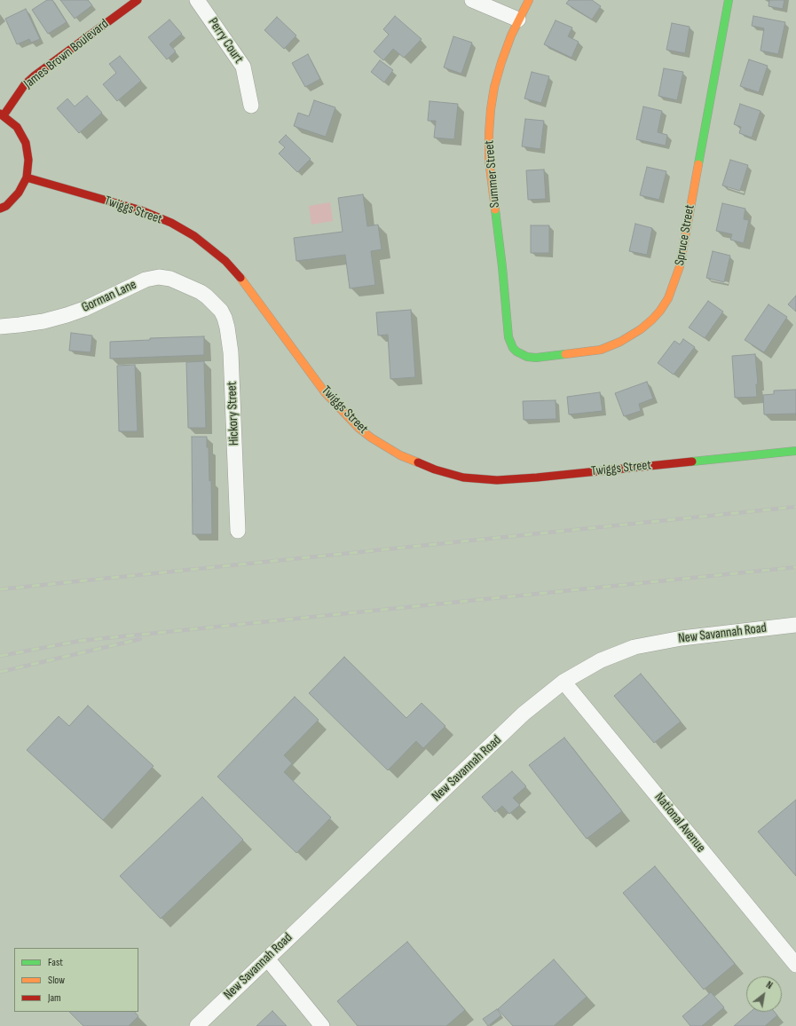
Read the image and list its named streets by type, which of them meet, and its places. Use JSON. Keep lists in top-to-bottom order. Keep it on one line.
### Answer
{"streets":{"street":["Perry Court","James Brown Boulevard","Summer Street","Twiggs Street","Spruce Street","Gorman Lane","Hickory Street","New Savannah Road","National Avenue"]},"crossings":[["Summer Street","Spruce Street"],["Gorman Lane","Hickory Street"],["New Savannah Road","National Avenue"]],"legend":["Fast","Slow","Jam"],"north":"top right"}
